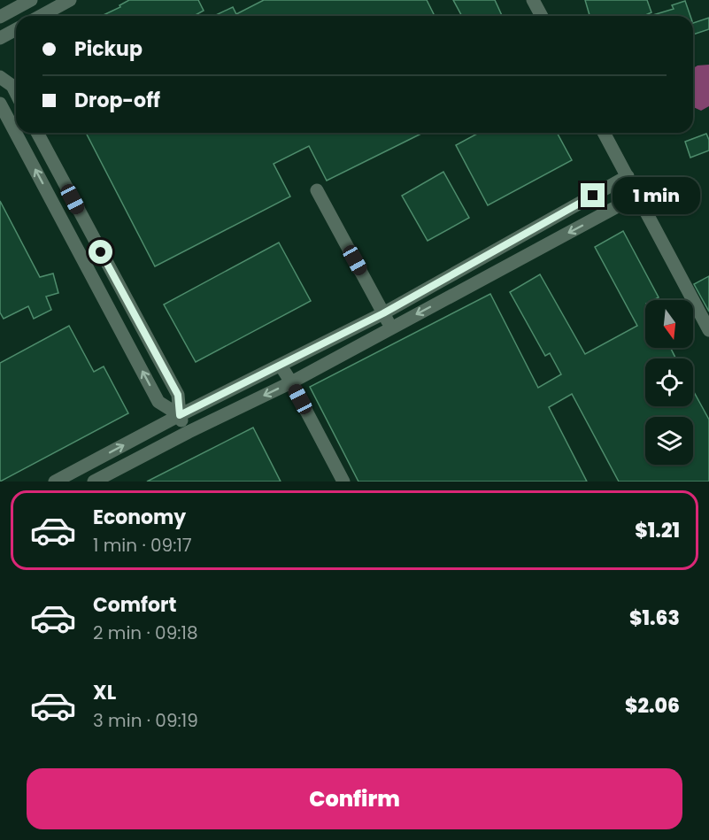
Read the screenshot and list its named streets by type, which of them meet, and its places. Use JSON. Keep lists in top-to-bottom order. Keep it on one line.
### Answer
{"north":"bottom","page":{"banner":["Pickup","Drop-off"],"bubble":"1 min","list":[{"name":"Economy","note":"1 min · 09:17","value":"$1.21"},{"name":"Comfort","note":"2 min · 09:18","value":"$1.63"},{"name":"XL","note":"3 min · 09:19","value":"$2.06"}],"buttons":"Confirm"}}
